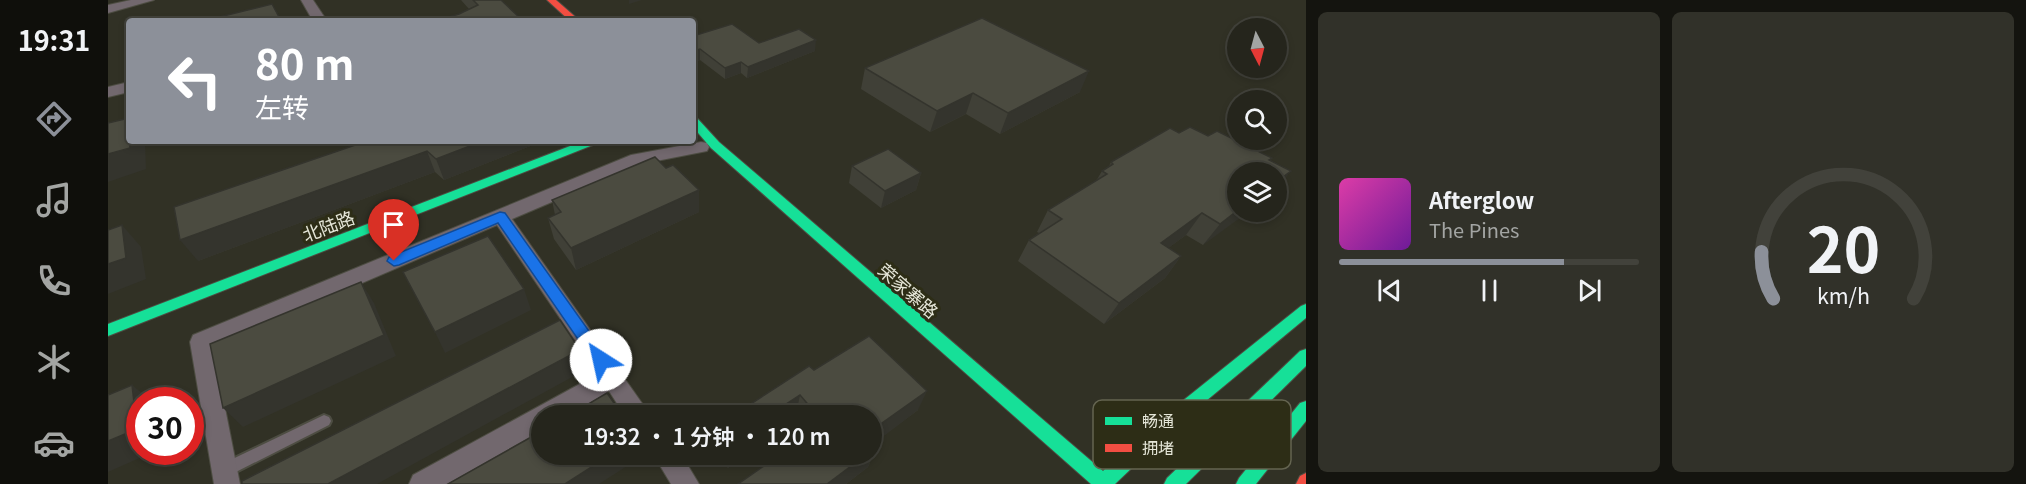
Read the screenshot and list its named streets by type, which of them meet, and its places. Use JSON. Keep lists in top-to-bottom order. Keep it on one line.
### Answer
{"streets":{"street":["北陆路","荣家寨路"]},"legend":["畅通","拥堵"],"north":"bottom","page":{"tabs":"19:31","turn":["80 m","左转"],"song":["Afterglow","The Pines"],"limit":"30","trip":"19:32 · 1 分钟 · 120 m","gauge":["20","km/h"]}}
